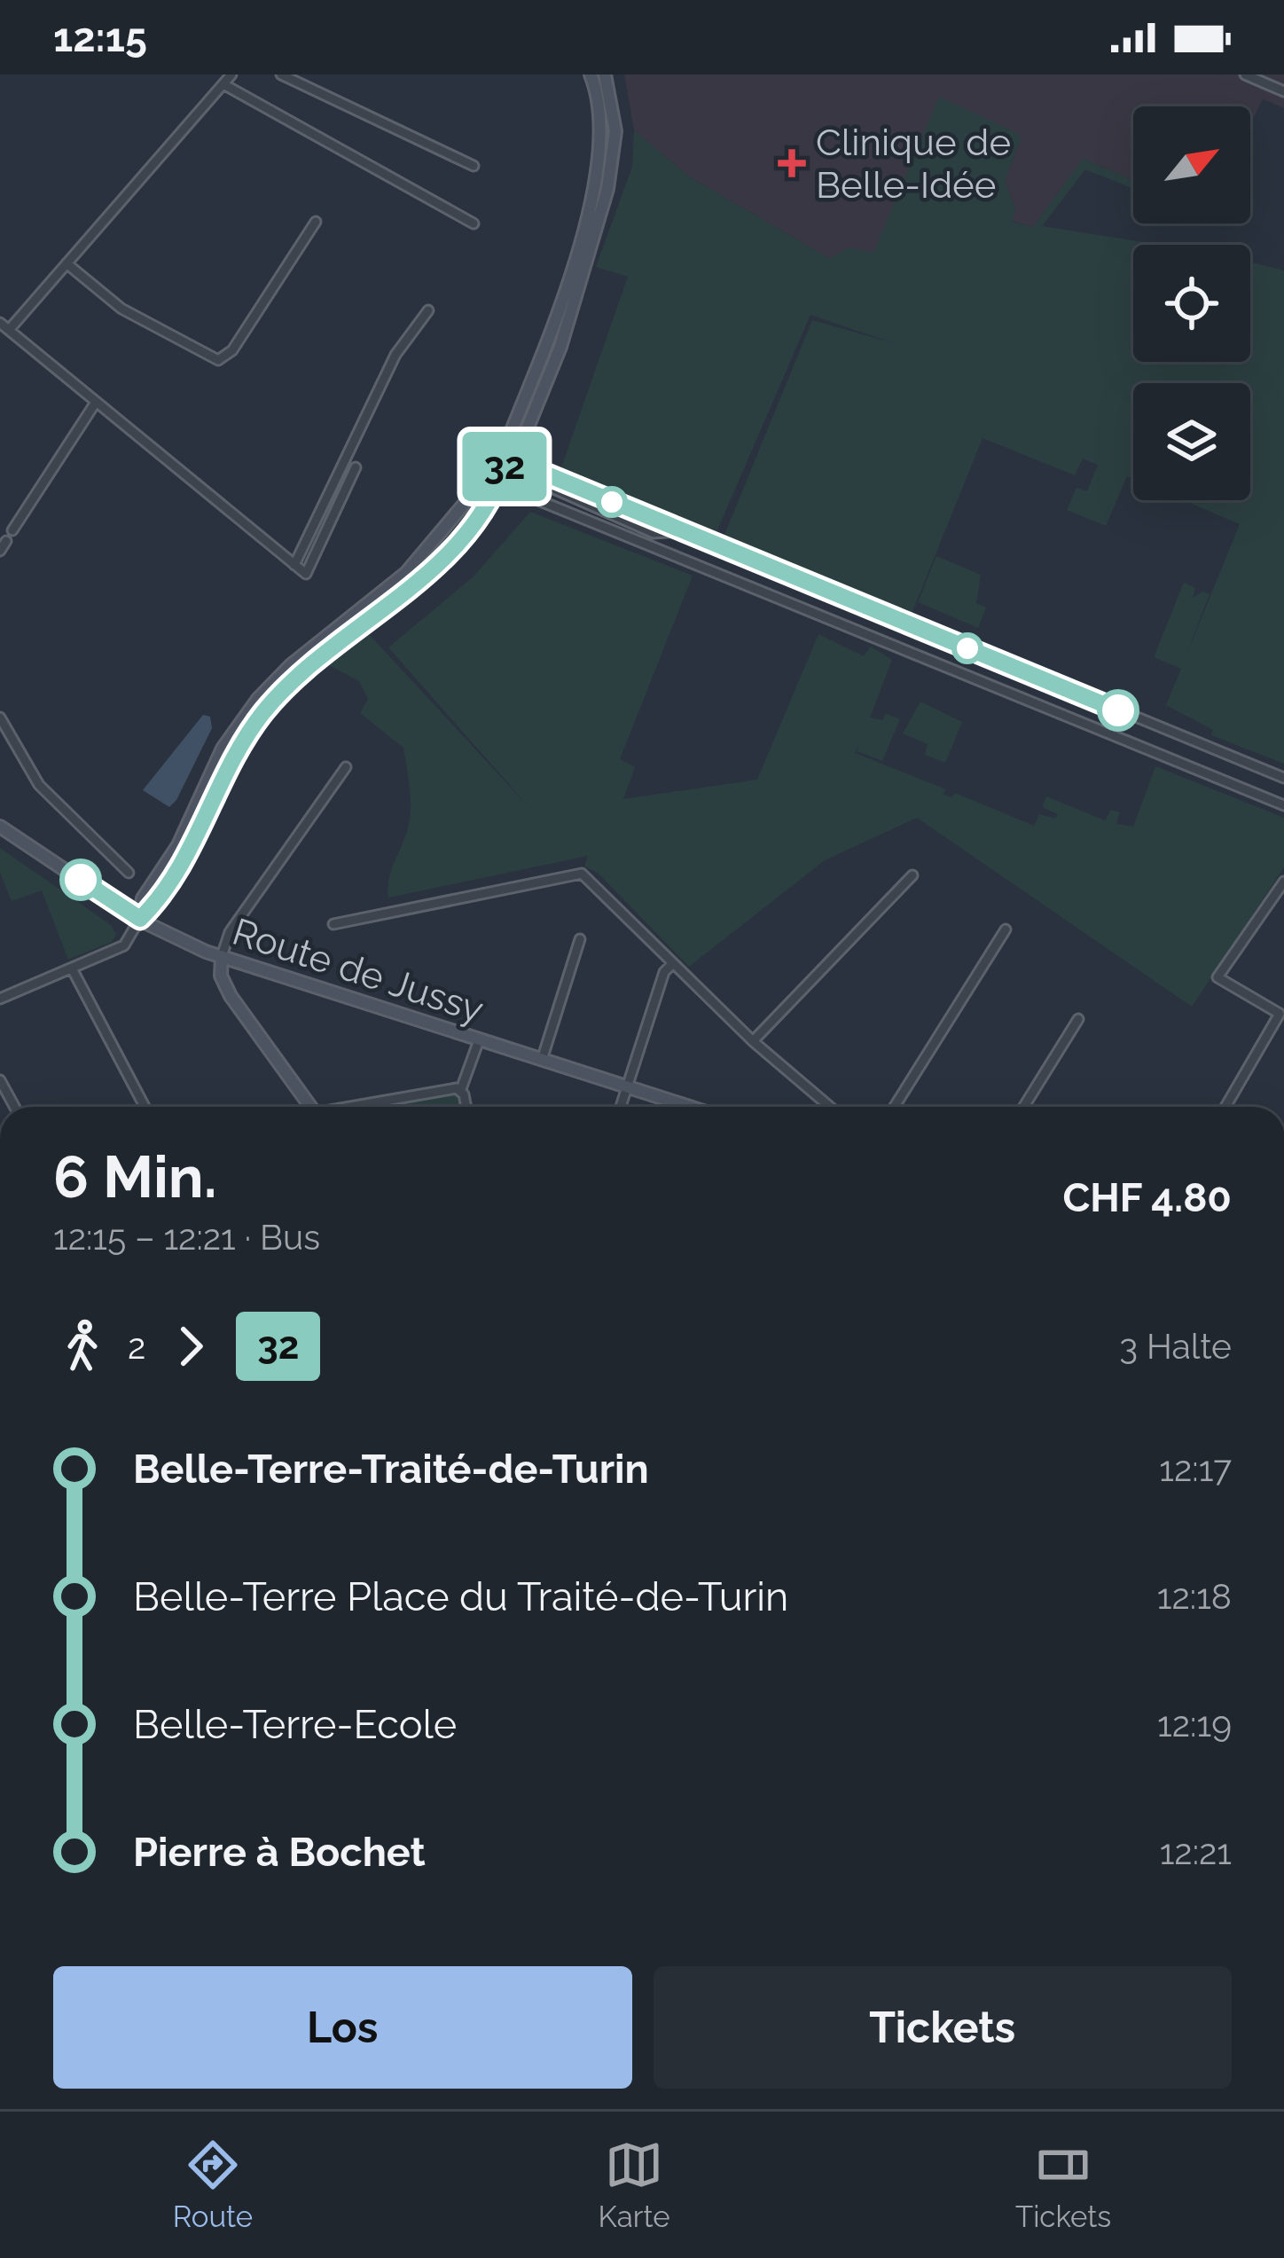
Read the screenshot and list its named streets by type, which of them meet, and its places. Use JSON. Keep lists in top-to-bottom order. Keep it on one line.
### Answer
{"streets":{"street":["Route de Jussy"]},"places":{"health":["Clinique de Belle-Idée"]},"lines":["bus line 32"],"north":"top right","page":{"status":"12:15","on_map":"32","heading":["6 Min.","12:15 – 12:21 · Bus","CHF 4.80"],"legs":["2","32","3 Halte"],"list":[{"name":"Belle-Terre-Traité-de-Turin","value":"12:17"},{"name":"Belle-Terre Place du Traité-de-Turin","value":"12:18"},{"name":"Belle-Terre-Ecole","value":"12:19"},{"name":"Pierre à Bochet","value":"12:21"}],"buttons":["Los","Tickets"],"tabs":["Route","Karte","Tickets"]}}
